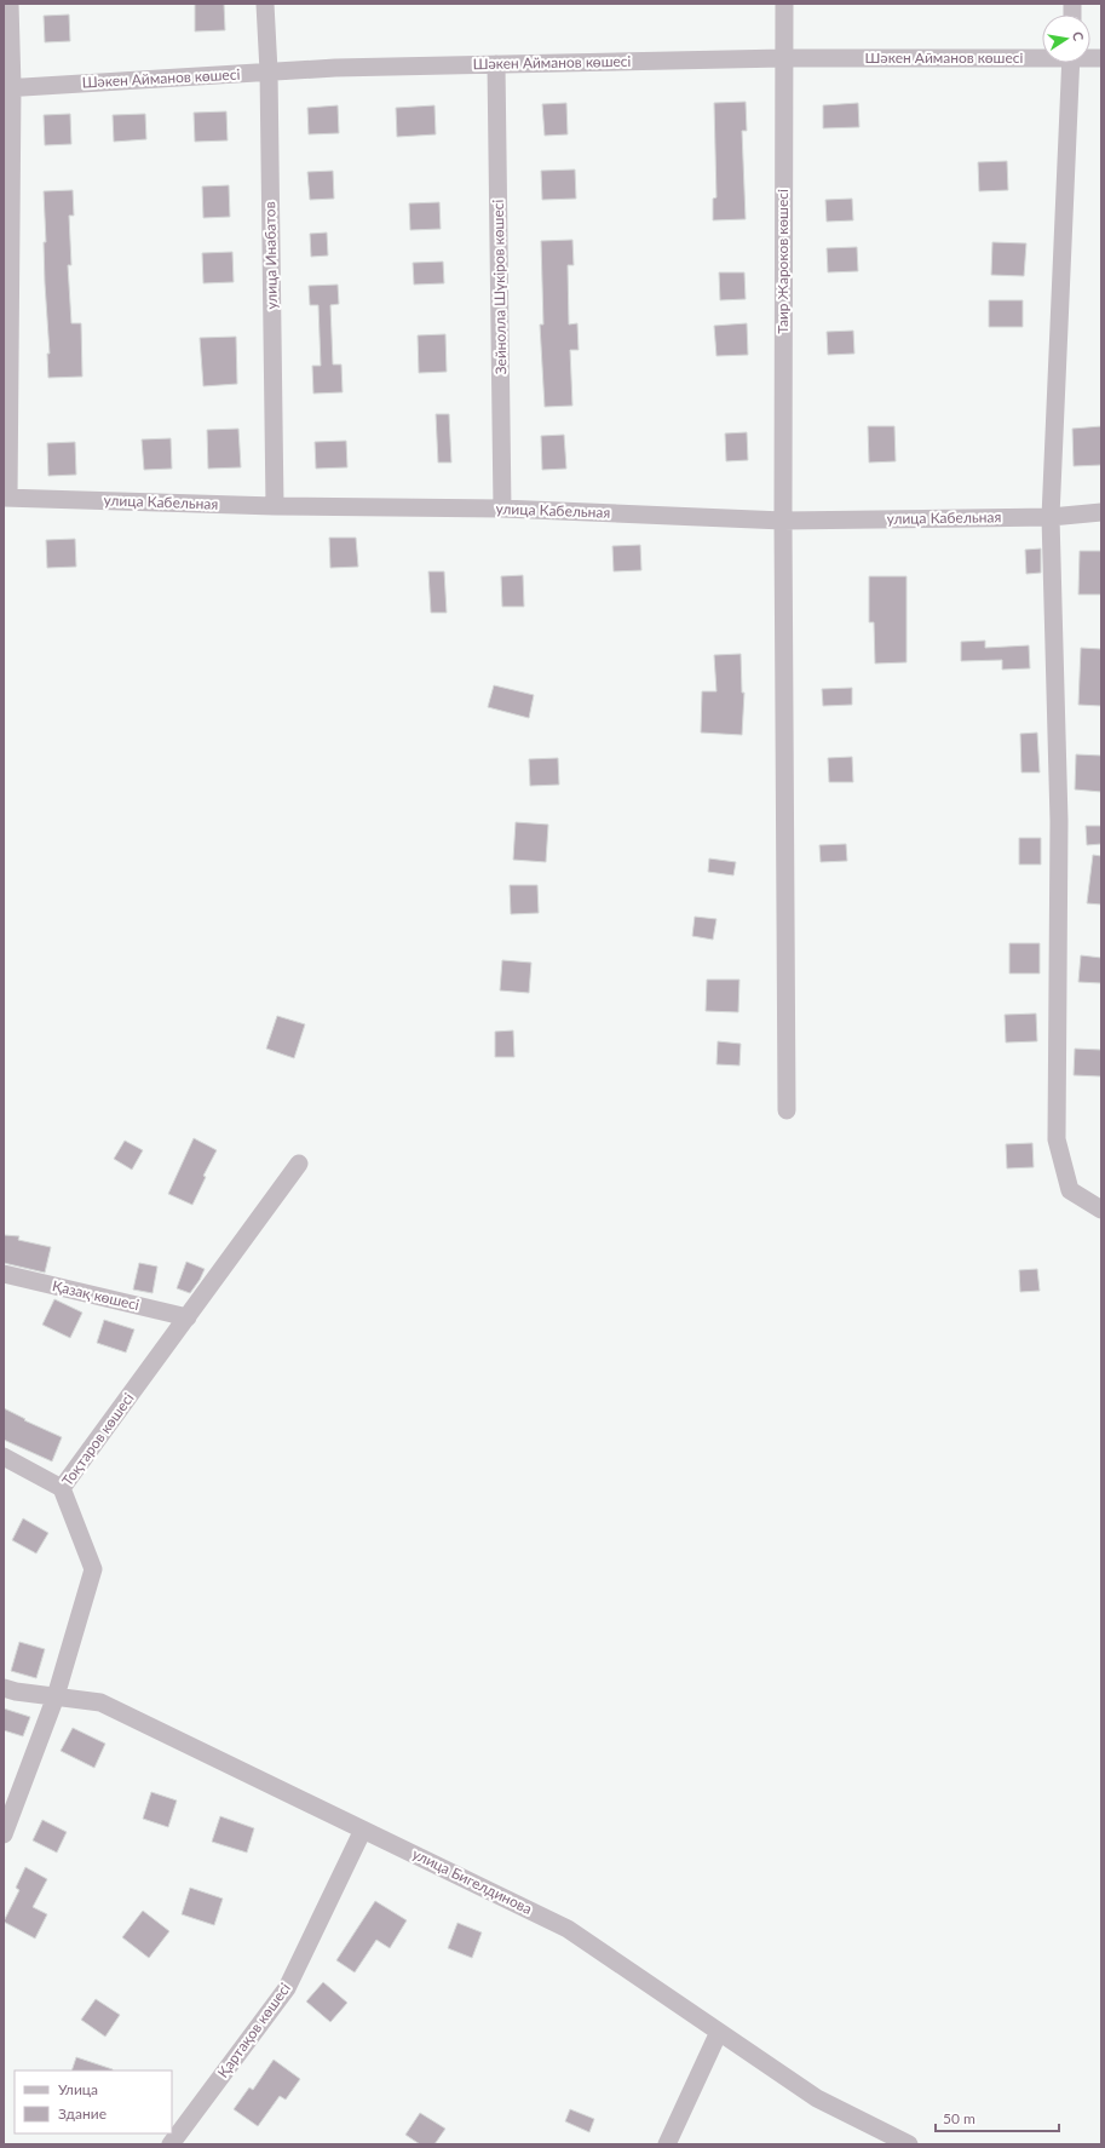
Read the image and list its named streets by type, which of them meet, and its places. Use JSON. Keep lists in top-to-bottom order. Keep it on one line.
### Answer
{"streets":{"street":["Шәкен Айманов көшесі","улица Инабатов","Таир Жароков көшесі","Зейнолла Шүкіров көшесі","улица Кабельная","Қазақ көшесі","Тоқтаров көшесі","улица Бигелдинова","Қартақов көшесі"]},"crossings":[["Шәкен Айманов көшесі","улица Инабатов"],["Шәкен Айманов көшесі","Таир Жароков көшесі"],["Шәкен Айманов көшесі","Зейнолла Шүкіров көшесі"],["улица Инабатов","улица Кабельная"],["Таир Жароков көшесі","улица Кабельная"],["Зейнолла Шүкіров көшесі","улица Кабельная"],["Қазақ көшесі","Тоқтаров көшесі"],["Тоқтаров көшесі","улица Бигелдинова"],["улица Бигелдинова","Қартақов көшесі"]],"legend":["Улица","Здание"],"scale_bar":"50 m","north":"right"}
